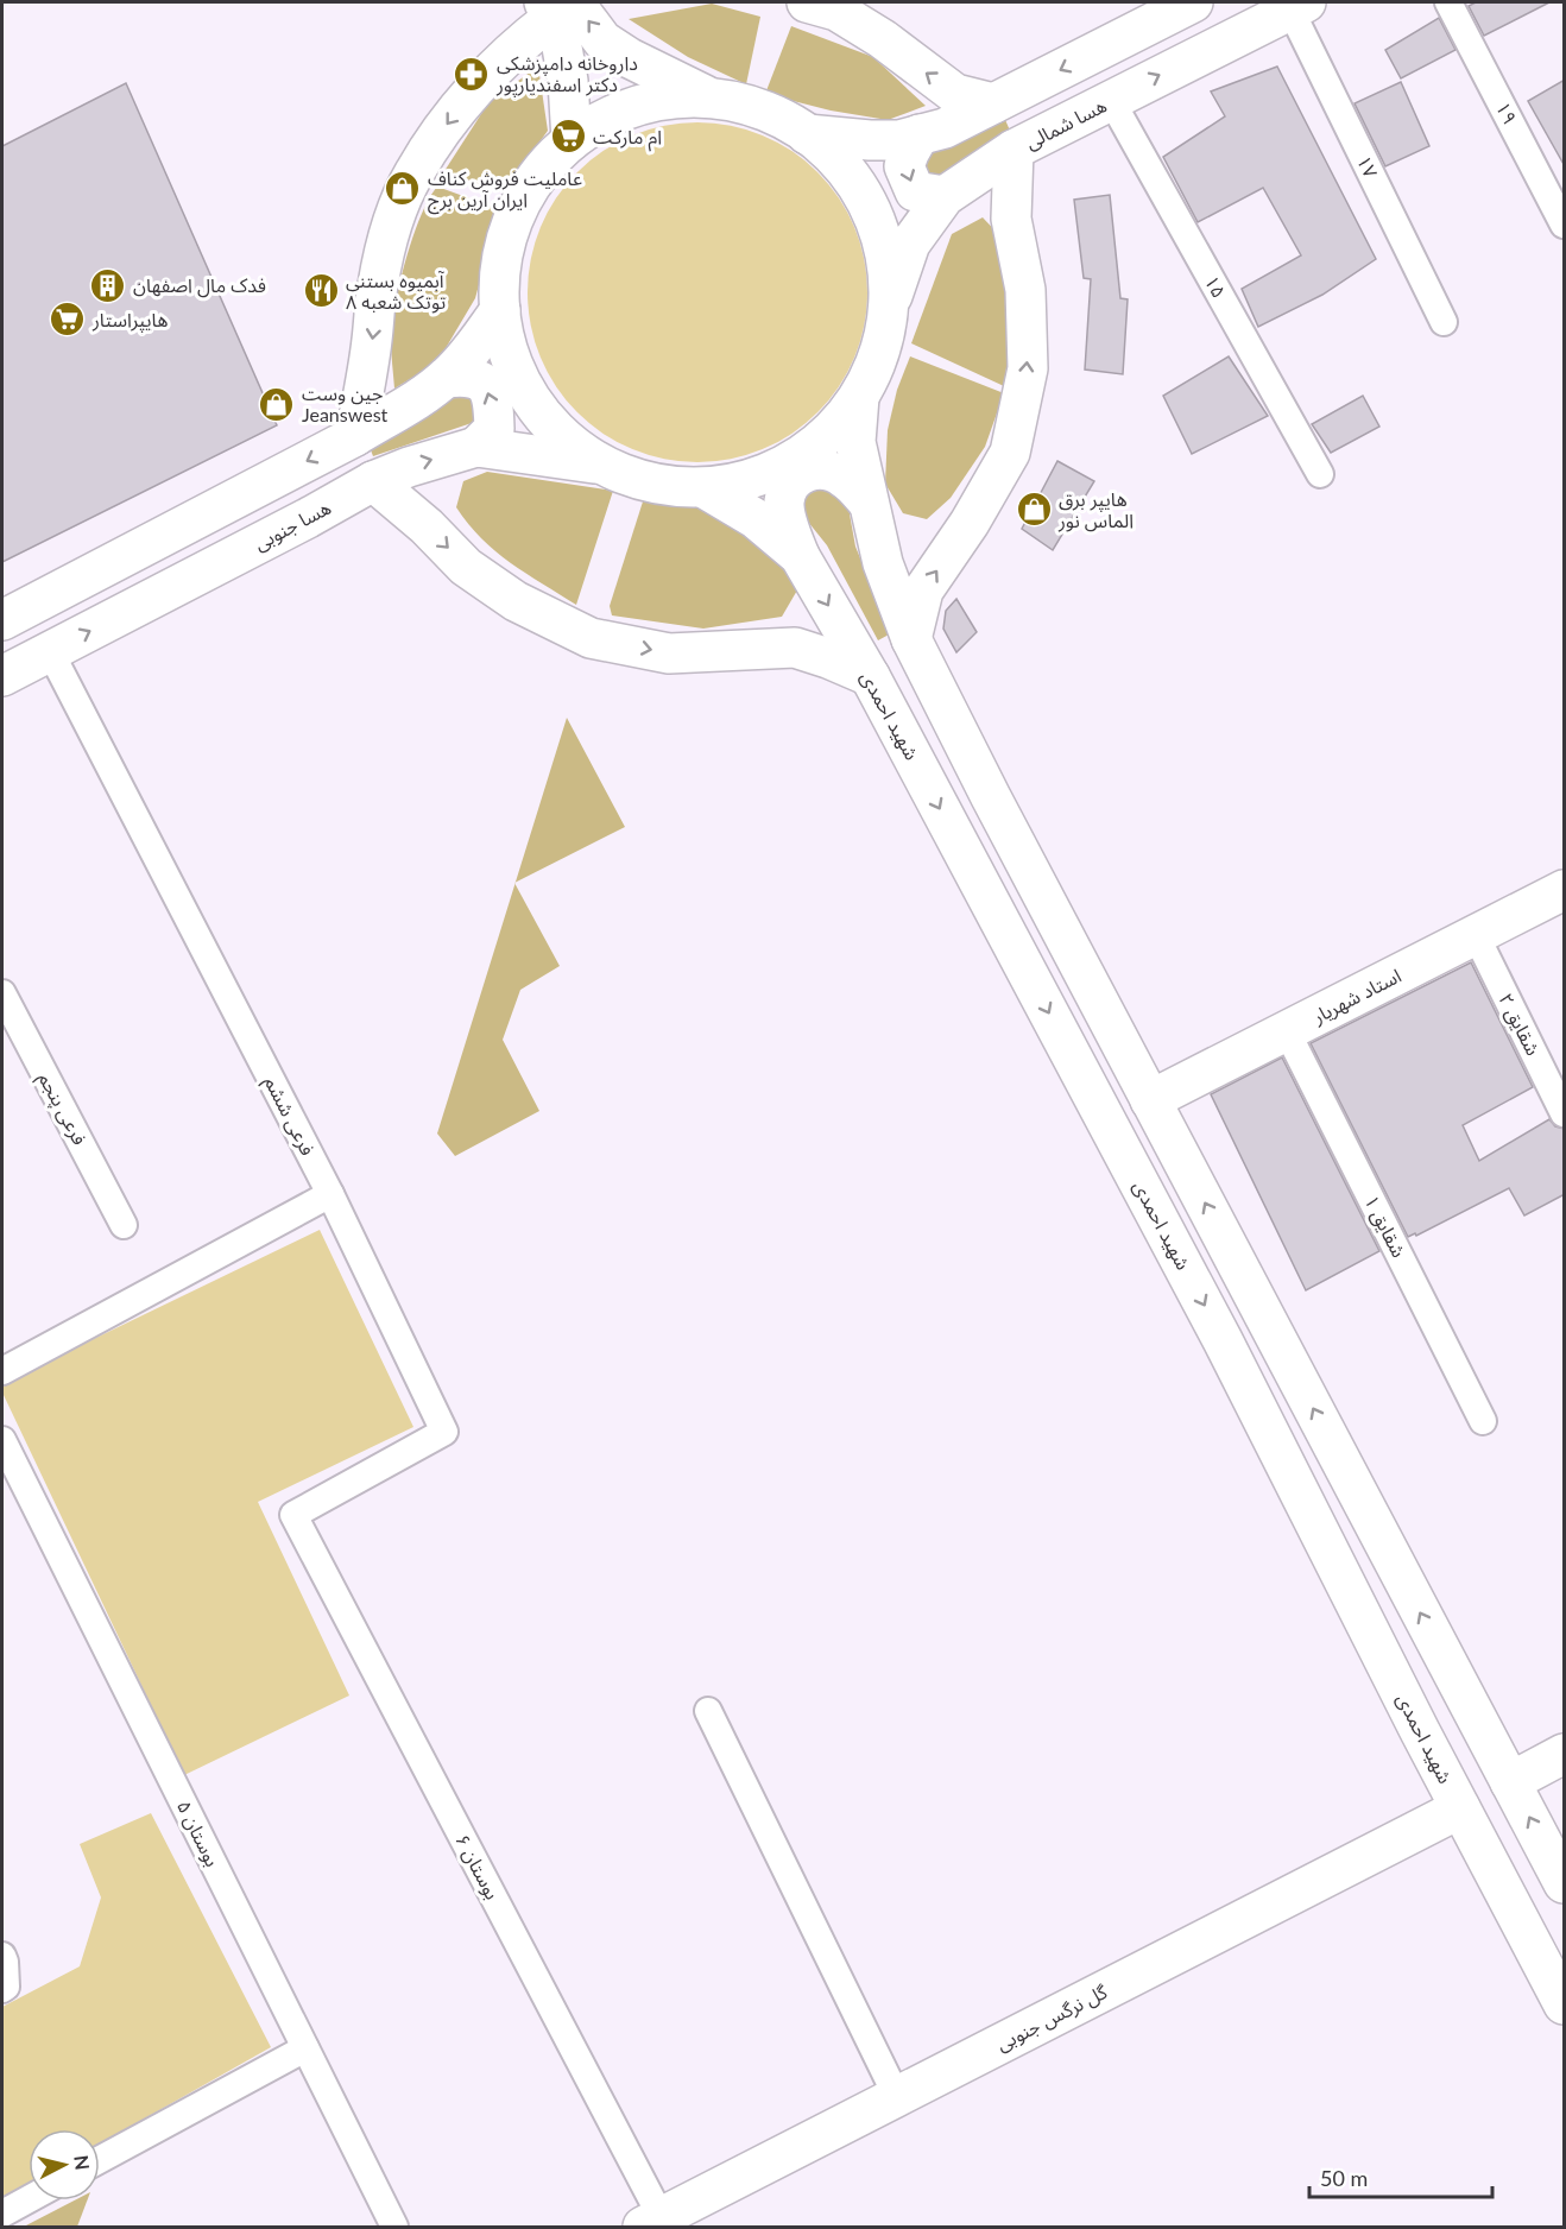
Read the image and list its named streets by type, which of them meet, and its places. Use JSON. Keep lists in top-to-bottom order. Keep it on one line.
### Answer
{"streets":{"main road":["هسا شمالی","هسا جنوبی","شهید احمدی","استاد شهریار","گل نرگس جنوبی"],"street":["۱۹","۱۷","۱۵","شقایق ۲","فرعی پنجم","فرعی ششم","شقایق ۱","بوستان ۵","بوستان ۶"]},"crossings":[["هسا شمالی","۱۷"],["هسا شمالی","۱۵"],["هسا جنوبی","فرعی ششم"],["شهید احمدی","گل نرگس جنوبی"],["استاد شهریار","شقایق ۲"],["استاد شهریار","شقایق ۱"],["فرعی ششم","بوستان ۶"],["بوستان ۶","گل نرگس جنوبی"]],"places":{"pharmacy":["داروخانه دامپزشکی دکتر اسفندیارپور"],"supermarket":["ام مارکت","هایپراستار"],"shop":["عاملیت فروش کناف ایران آرین برج","جین وست Jeanswest","هایپر برق الماس نور"],"building":["فدک مال اصفهان"],"restaurant":["آبمیوه بستنی توتک شعبه ۸"]},"scale_bar":"50 m","north":"right"}
